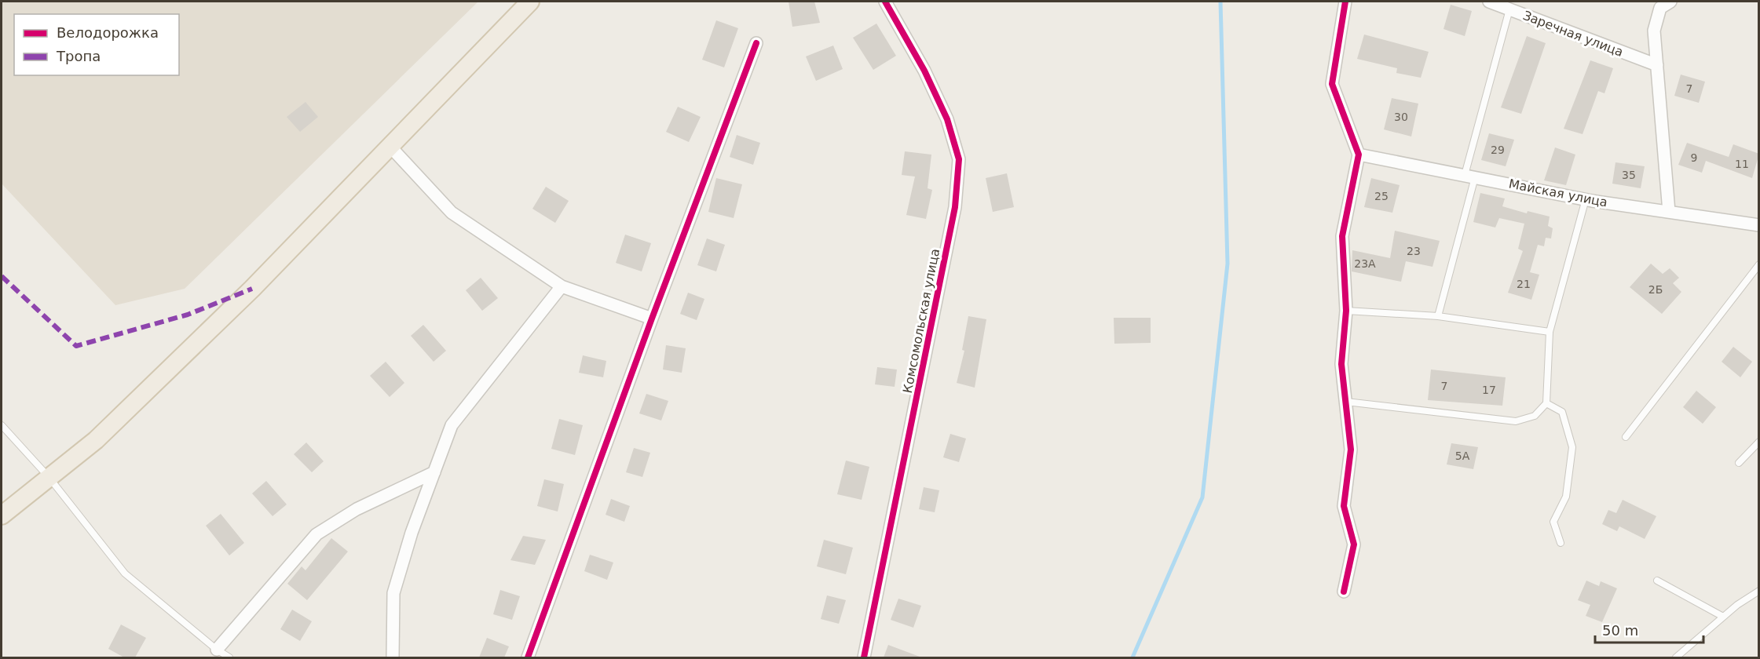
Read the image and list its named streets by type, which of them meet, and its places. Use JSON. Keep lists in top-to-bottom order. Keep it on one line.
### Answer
{"streets":{"street":["Заречная улица","Майская улица","Комсомольская улица"]},"house_numbers":["7","30","29","9","11","35","25","23","23А","21","2Б","7","17","5А"],"legend":["Велодорожка","Тропа"],"scale_bar":"50 m"}
